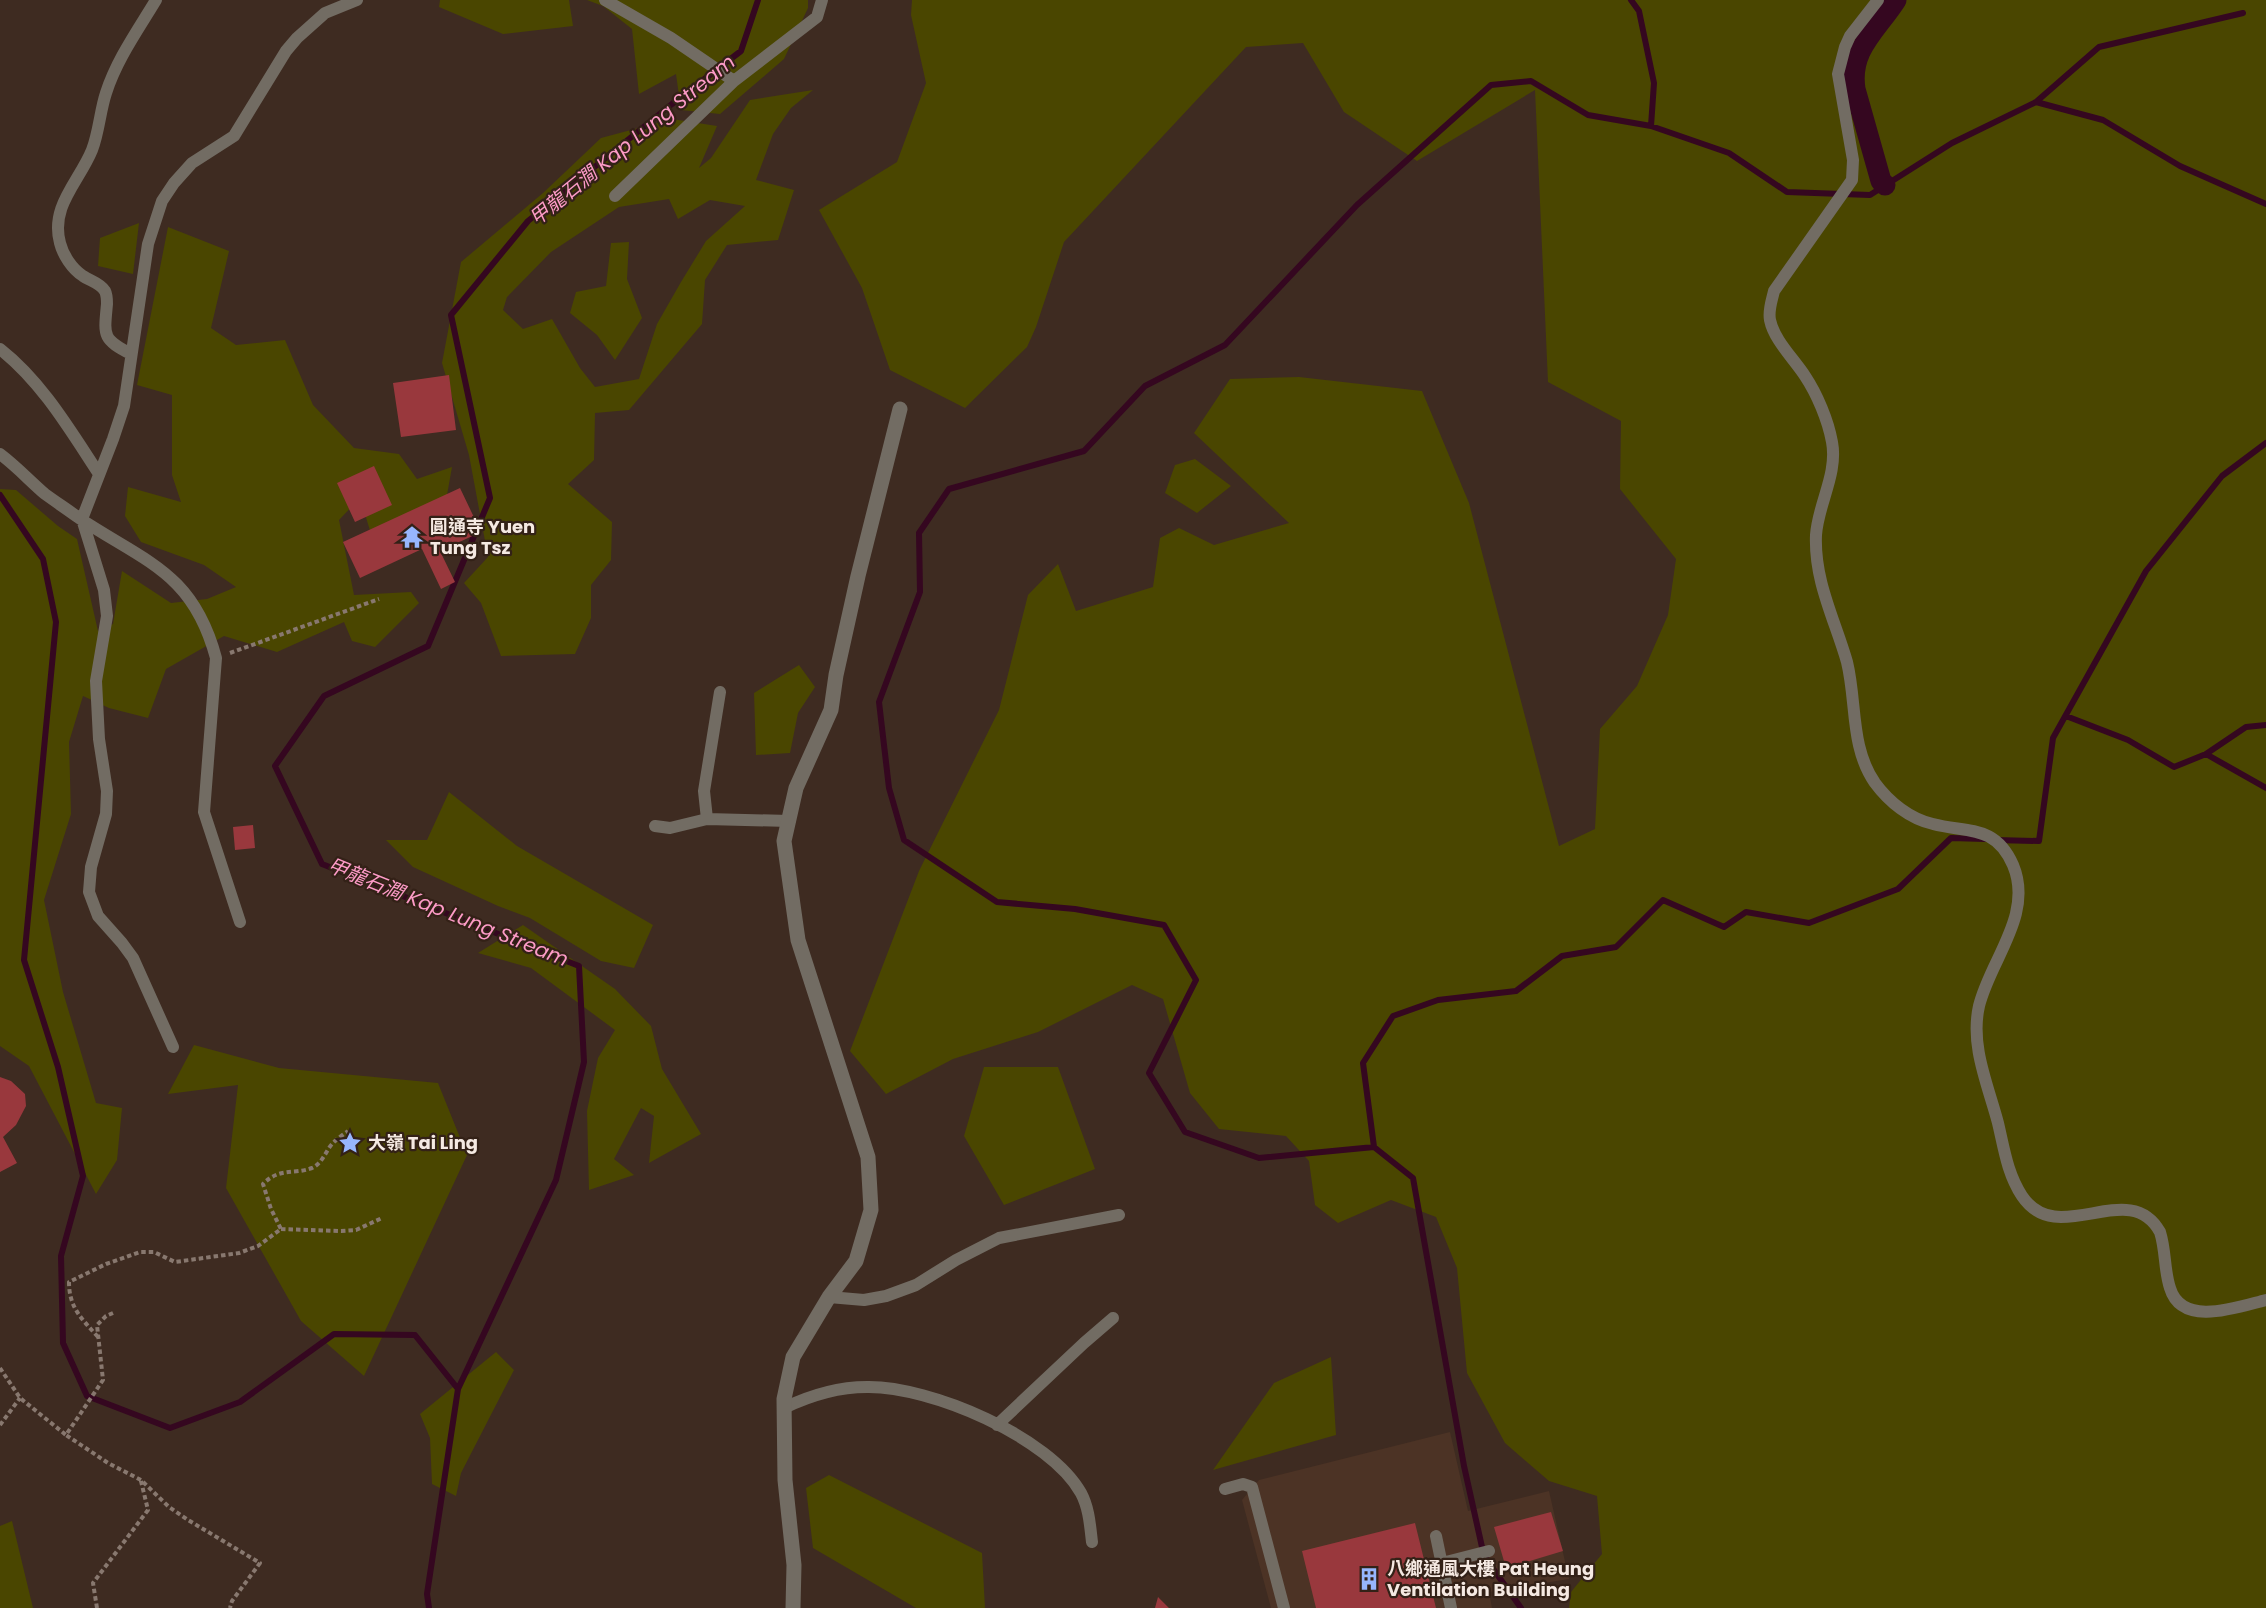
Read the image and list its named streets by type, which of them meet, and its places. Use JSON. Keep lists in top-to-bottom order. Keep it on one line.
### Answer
{"water":["甲龍石澗 Kap Lung Stream"],"places":{"temple":["圓通寺 Yuen Tung Tsz"],"place":["大嶺 Tai Ling"],"building":["八鄉通風大樓 Pat Heung Ventilation Building"]}}
